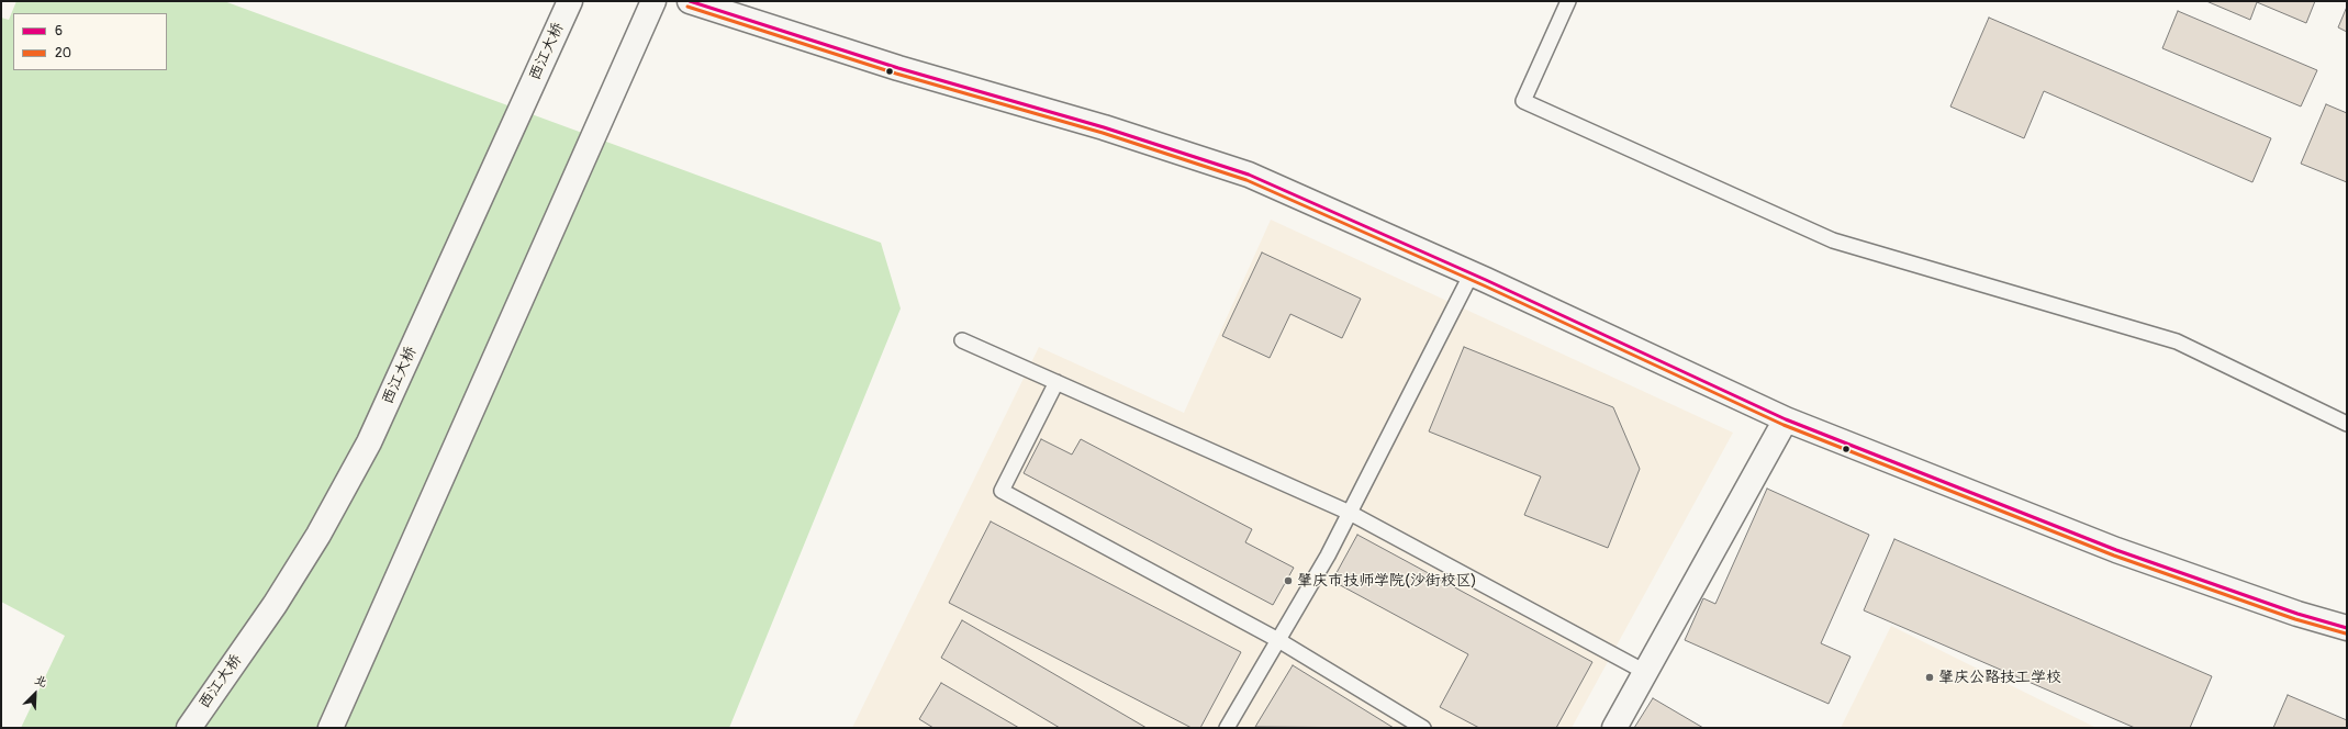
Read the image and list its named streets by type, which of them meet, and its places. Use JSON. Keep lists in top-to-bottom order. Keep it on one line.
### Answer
{"streets":{"street":["西江大桥"]},"places":["肇庆市技师学院(沙街校区)","肇庆公路技工学校"],"lines":["transit line 6","transit line 20"],"legend":["6","20"],"north":"top right"}
